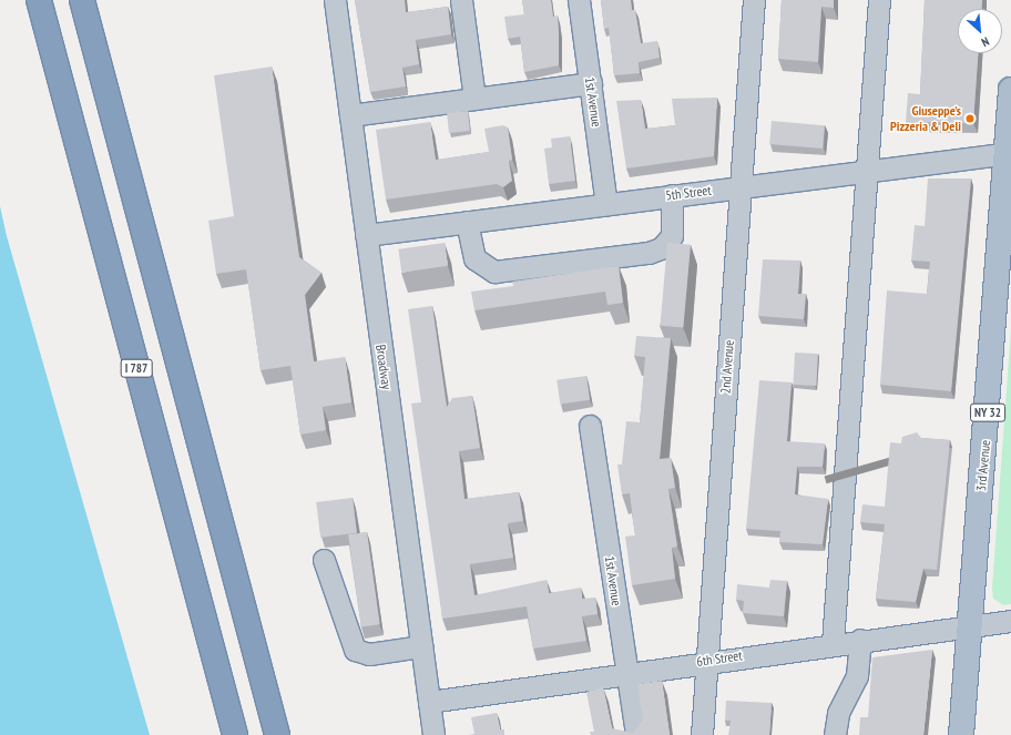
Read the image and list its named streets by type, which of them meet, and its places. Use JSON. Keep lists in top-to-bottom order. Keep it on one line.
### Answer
{"streets":{"highway":["I 787"],"main road":["NY 32","3rd Avenue"],"street":["1st Avenue","5th Street","Broadway","2nd Avenue","6th Street"]},"crossings":[["1st Avenue","5th Street"],["1st Avenue","6th Street"],["5th Street","Broadway"],["5th Street","2nd Avenue"],["5th Street","3rd Avenue"],["Broadway","6th Street"],["2nd Avenue","6th Street"],["3rd Avenue","6th Street"]],"places":["Giuseppe’s Pizzeria & Deli"],"north":"bottom right"}
